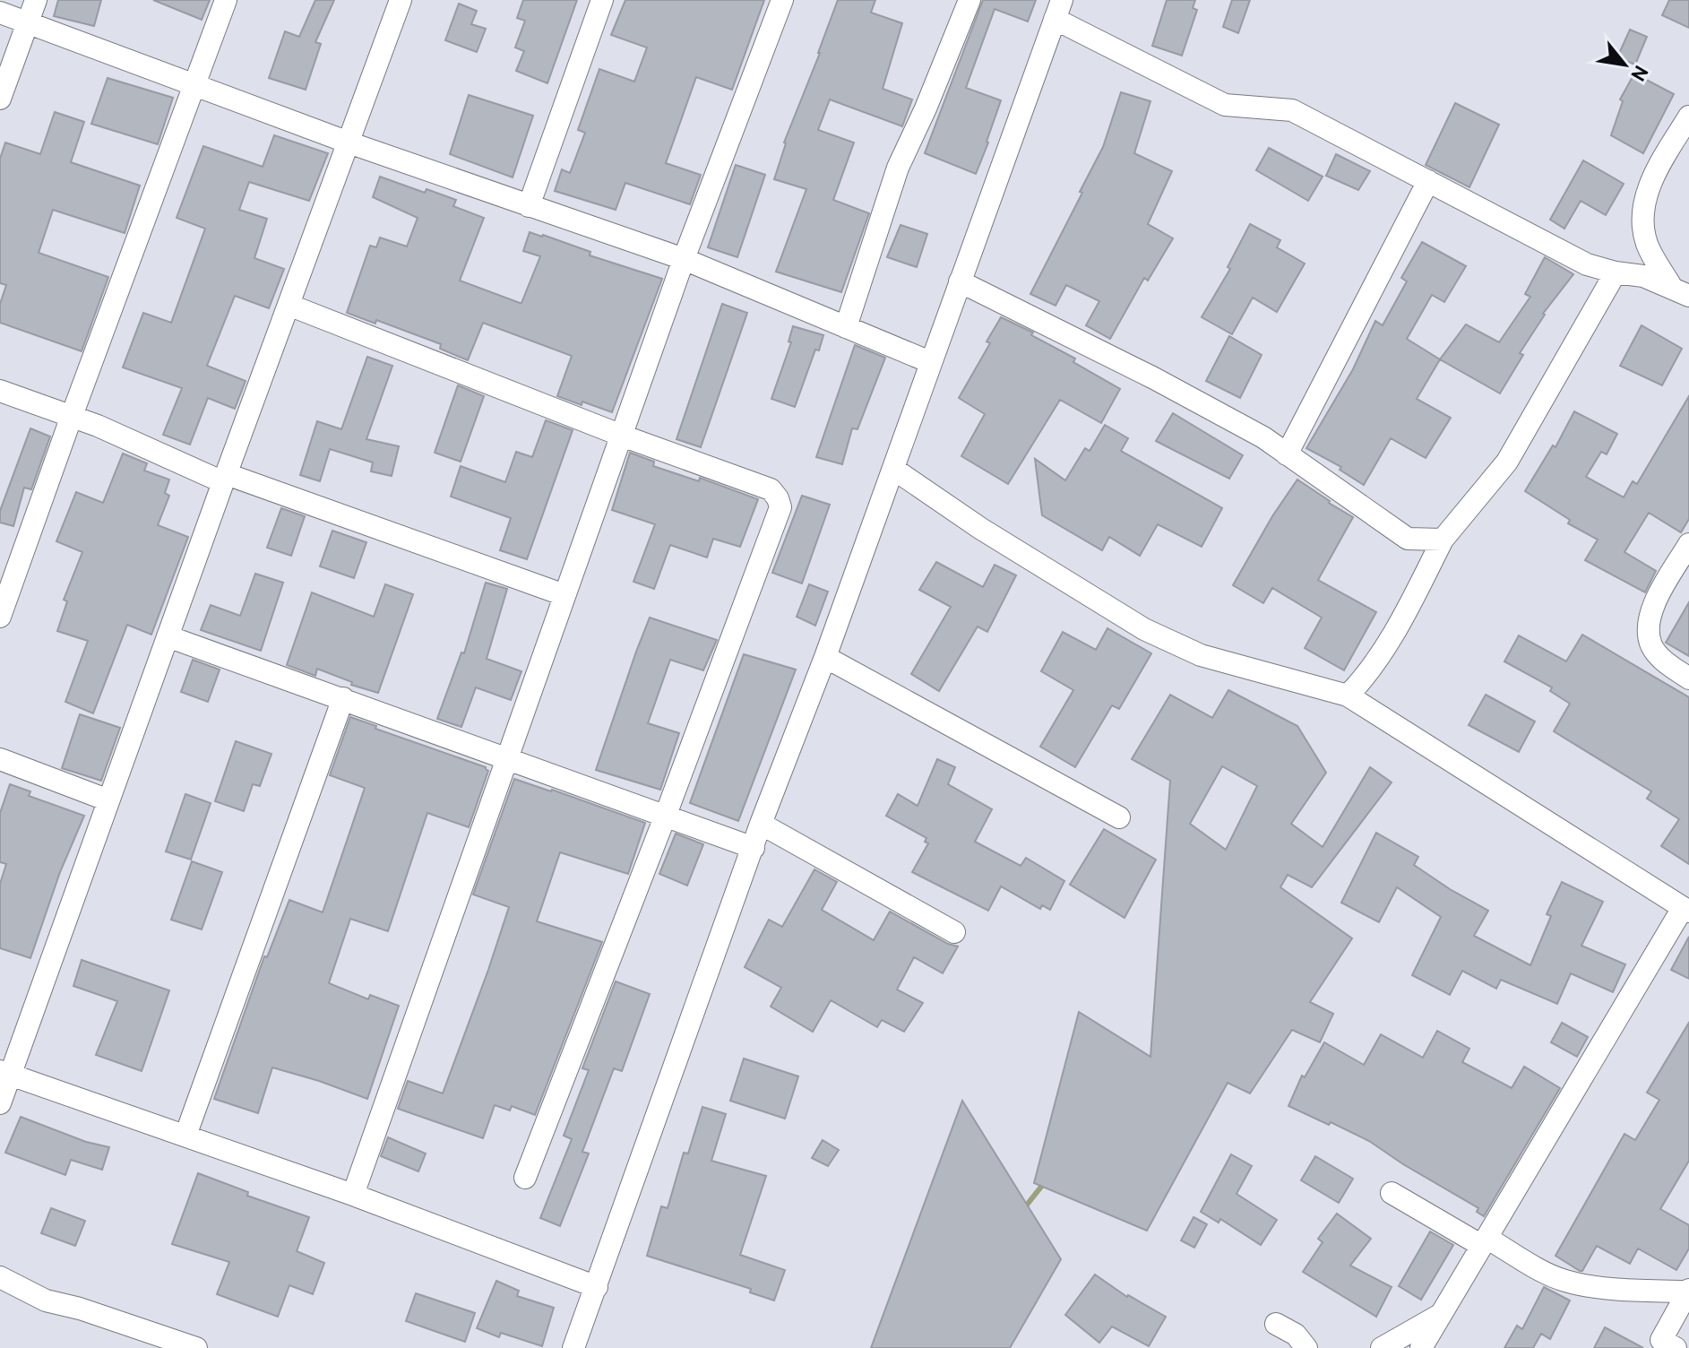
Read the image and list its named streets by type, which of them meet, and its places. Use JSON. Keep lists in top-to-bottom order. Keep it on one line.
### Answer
{"north":"bottom right"}
